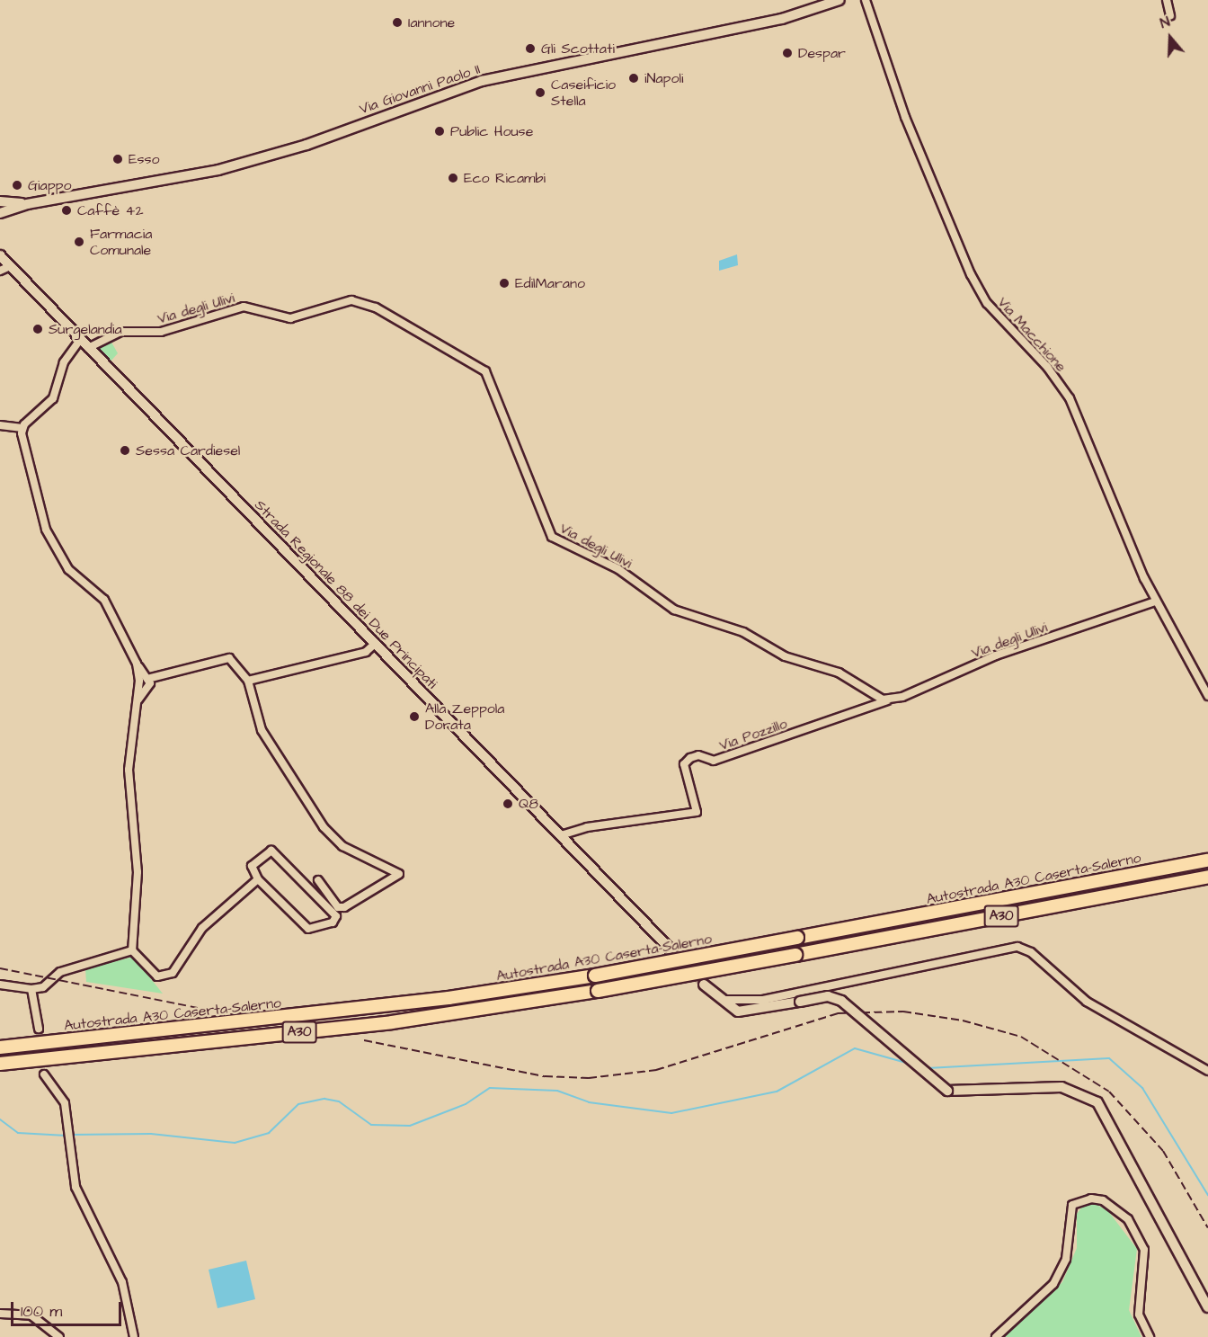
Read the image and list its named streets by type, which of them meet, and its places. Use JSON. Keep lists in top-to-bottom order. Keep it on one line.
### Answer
{"streets":{"highway":["Autostrada A30 Caserta-Salerno","A30"],"main road":["Via Giovanni Paolo II","Strada Regionale 88 dei Due Principati"],"street":["Via degli Ulivi","Via Macchione","Via Pozzillo"]},"crossings":[["Via degli Ulivi","Via Macchione"],["Via degli Ulivi","Strada Regionale 88 dei Due Principati"],["Via degli Ulivi","Via Pozzillo"],["Strada Regionale 88 dei Due Principati","Via Pozzillo"]],"places":["Iannone","Gli Scottati","Despar","iNapoli","Caseificio Stella","Public House","Esso","Eco Ricambi","Giappo","Caffè 42","Farmacia Comunale","EdilMarano","Surgelandia","Sessa Cardiesel","Alla Zeppola Dorata","Q8"],"scale_bar":"100 m","north":"top"}
